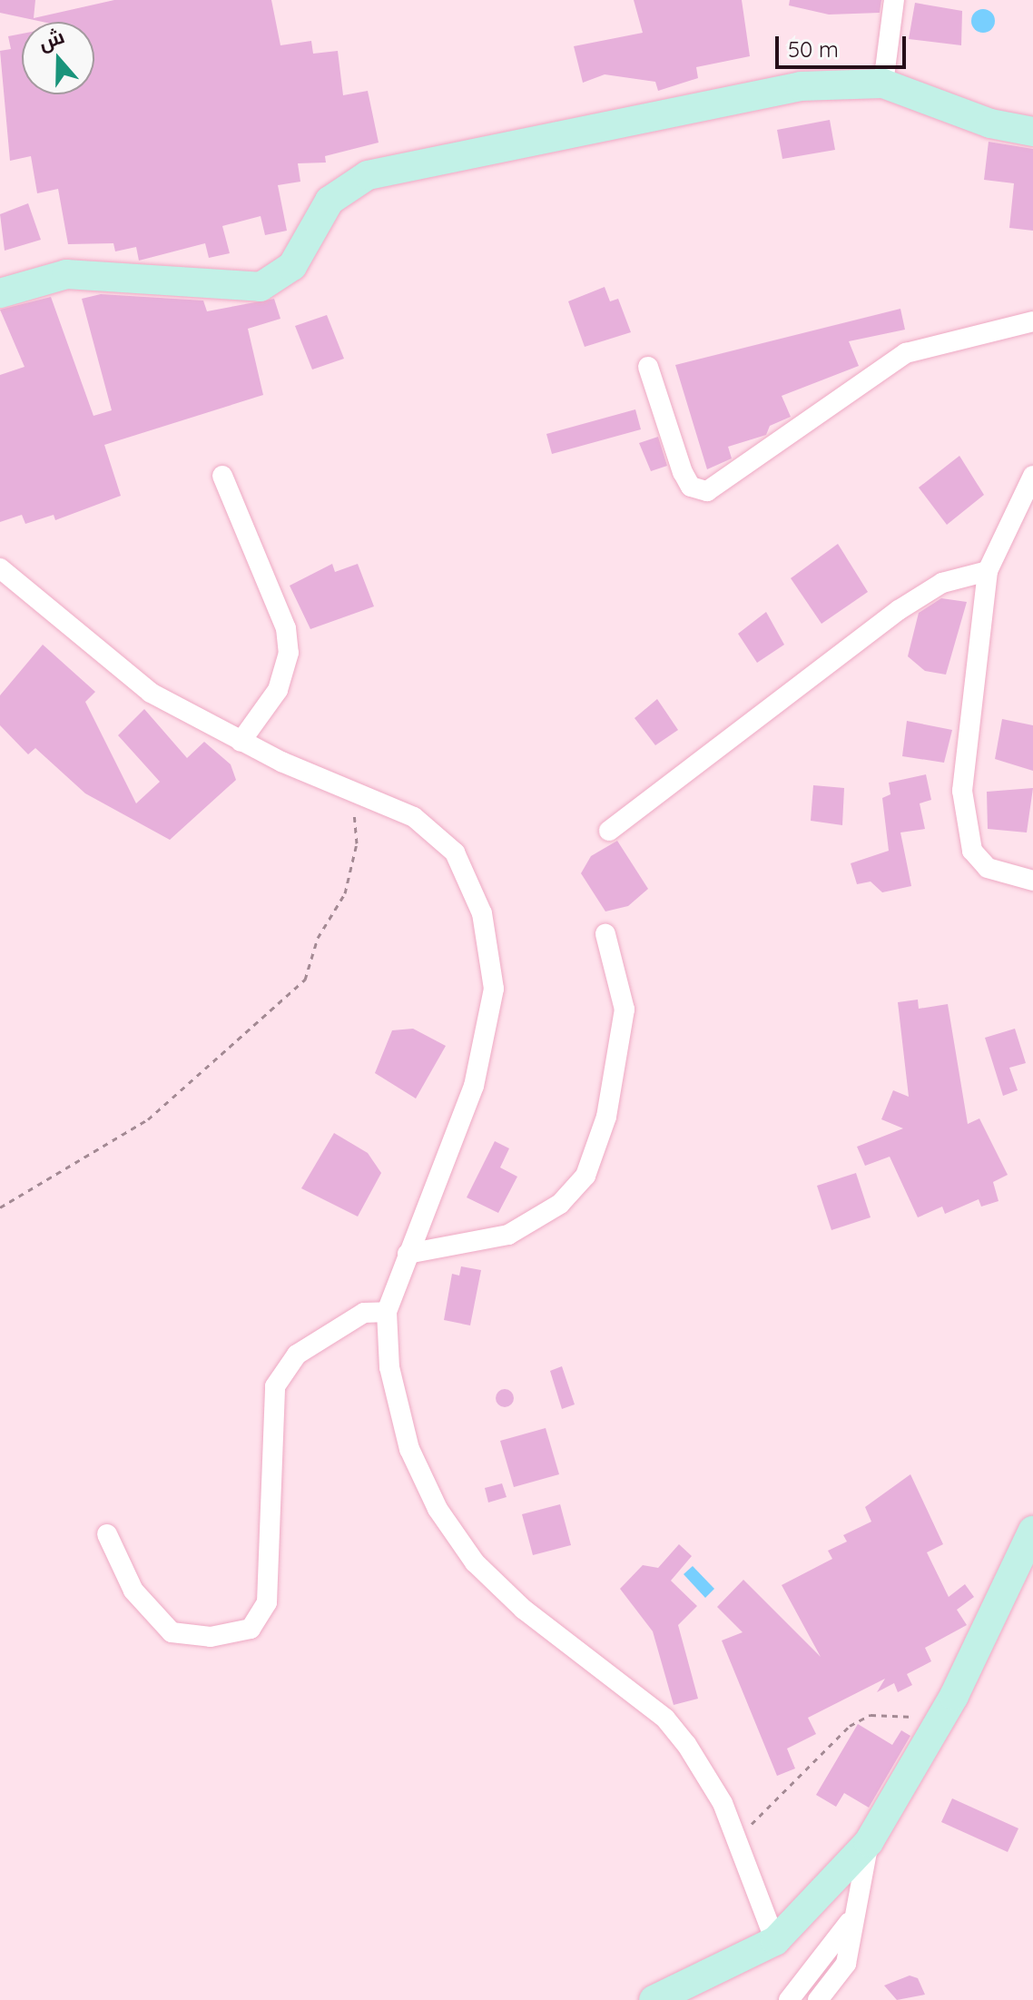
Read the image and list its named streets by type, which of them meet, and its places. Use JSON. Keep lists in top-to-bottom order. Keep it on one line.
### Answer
{"scale_bar":"50 m","north":"top"}
